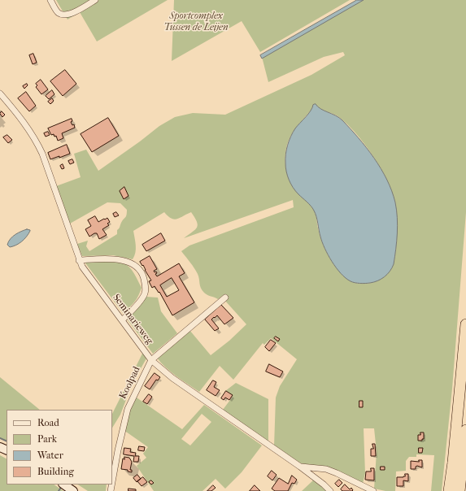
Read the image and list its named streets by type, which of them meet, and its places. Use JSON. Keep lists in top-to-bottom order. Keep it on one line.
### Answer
{"streets":{"street":["Seminarieweg","Koolpad"]},"crossings":[["Seminarieweg","Koolpad"]],"parks":["Sportcomplex Tussen de Leijen"],"legend":["Road","Park","Water","Building"]}
